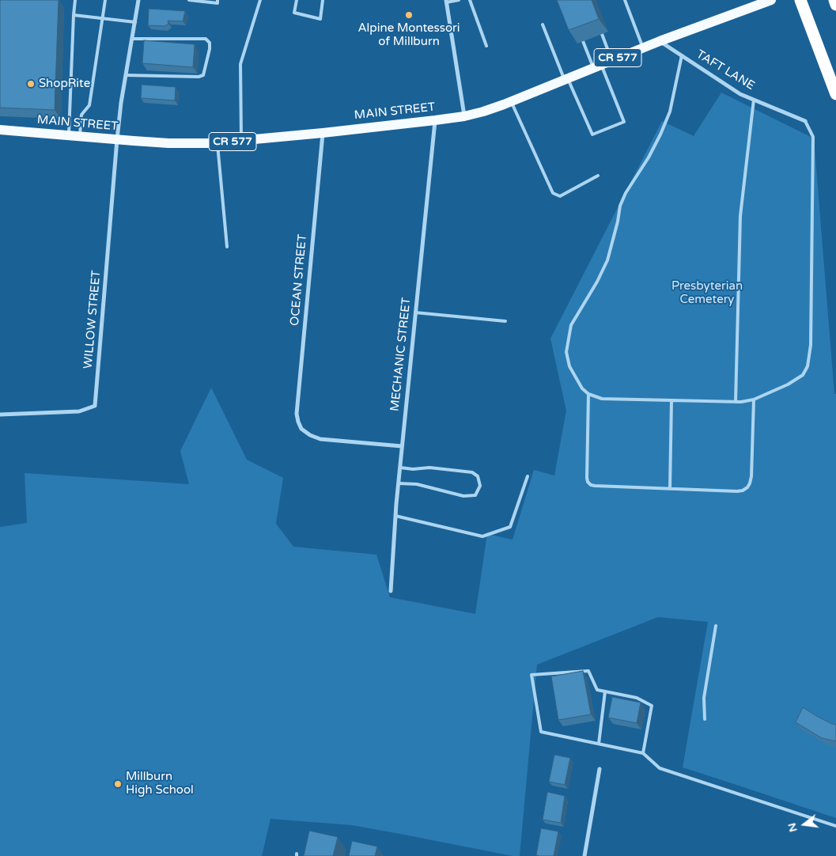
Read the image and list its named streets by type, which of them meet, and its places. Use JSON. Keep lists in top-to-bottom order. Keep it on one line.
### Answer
{"streets":{"main road":["CR 577","MAIN STREET"],"street":["TAFT LANE","OCEAN STREET","WILLOW STREET","MECHANIC STREET"]},"crossings":[["TAFT LANE","MAIN STREET"],["MAIN STREET","OCEAN STREET"],["MAIN STREET","WILLOW STREET"],["MAIN STREET","MECHANIC STREET"],["OCEAN STREET","MECHANIC STREET"]],"parks":["Presbyterian Cemetery"],"places":["Alpine Montessori of Millburn","ShopRite","Millburn High School"],"north":"left"}
